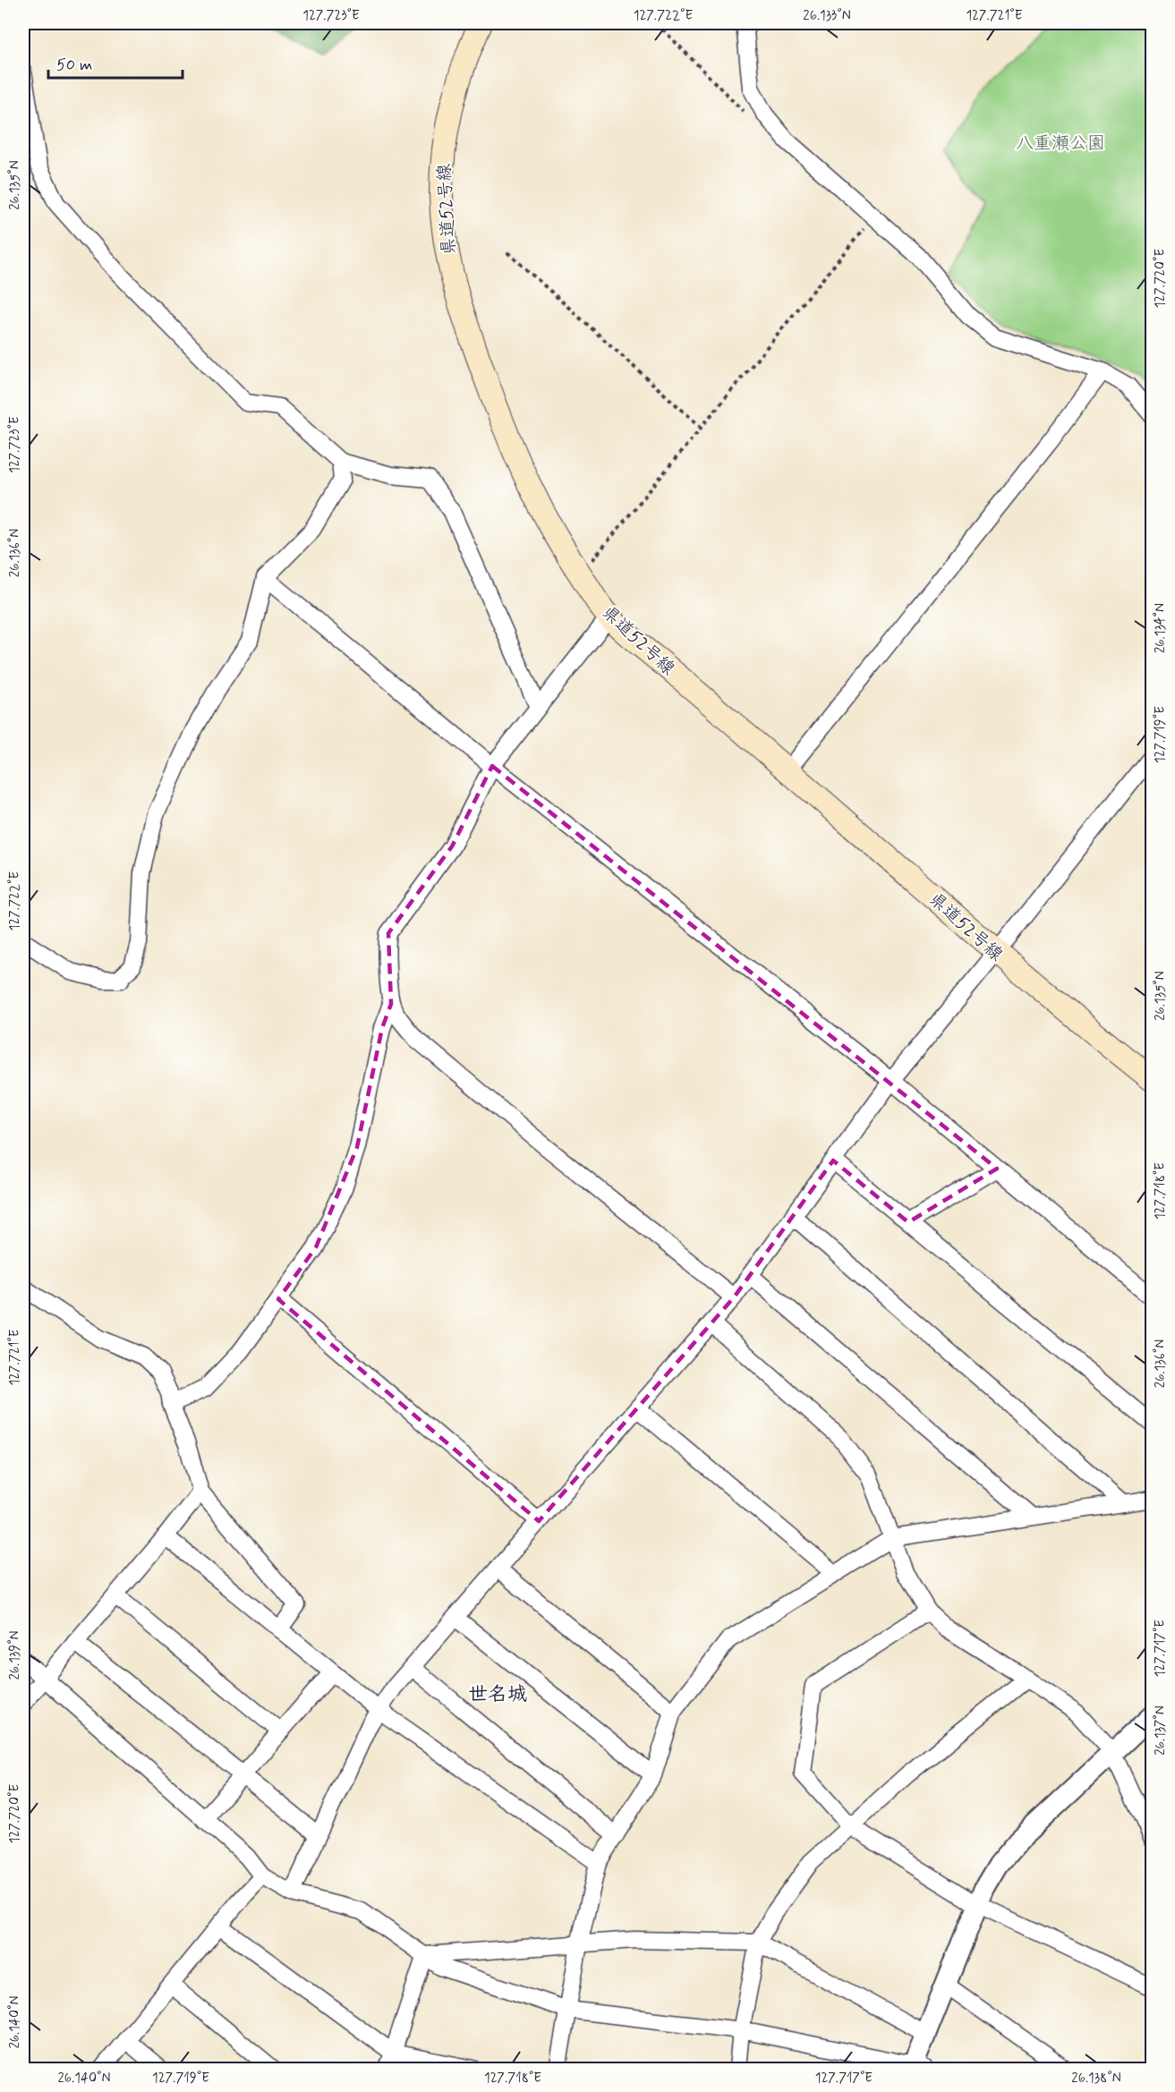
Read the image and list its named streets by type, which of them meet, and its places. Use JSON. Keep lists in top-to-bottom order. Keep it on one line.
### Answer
{"streets":{"main road":["県道52号線"]},"districts":["世名城"],"parks":["八重瀬公園"],"scale_bar":"50 m","coordinates":["127.723°E","127.722°E","26.133°N","127.721°E","26.135°N","127.720°E","26.136°N","26.134°N","127.719°E","127.718°E","127.717°E","26.139°N","26.137°N","26.140°N","26.138°N"]}
